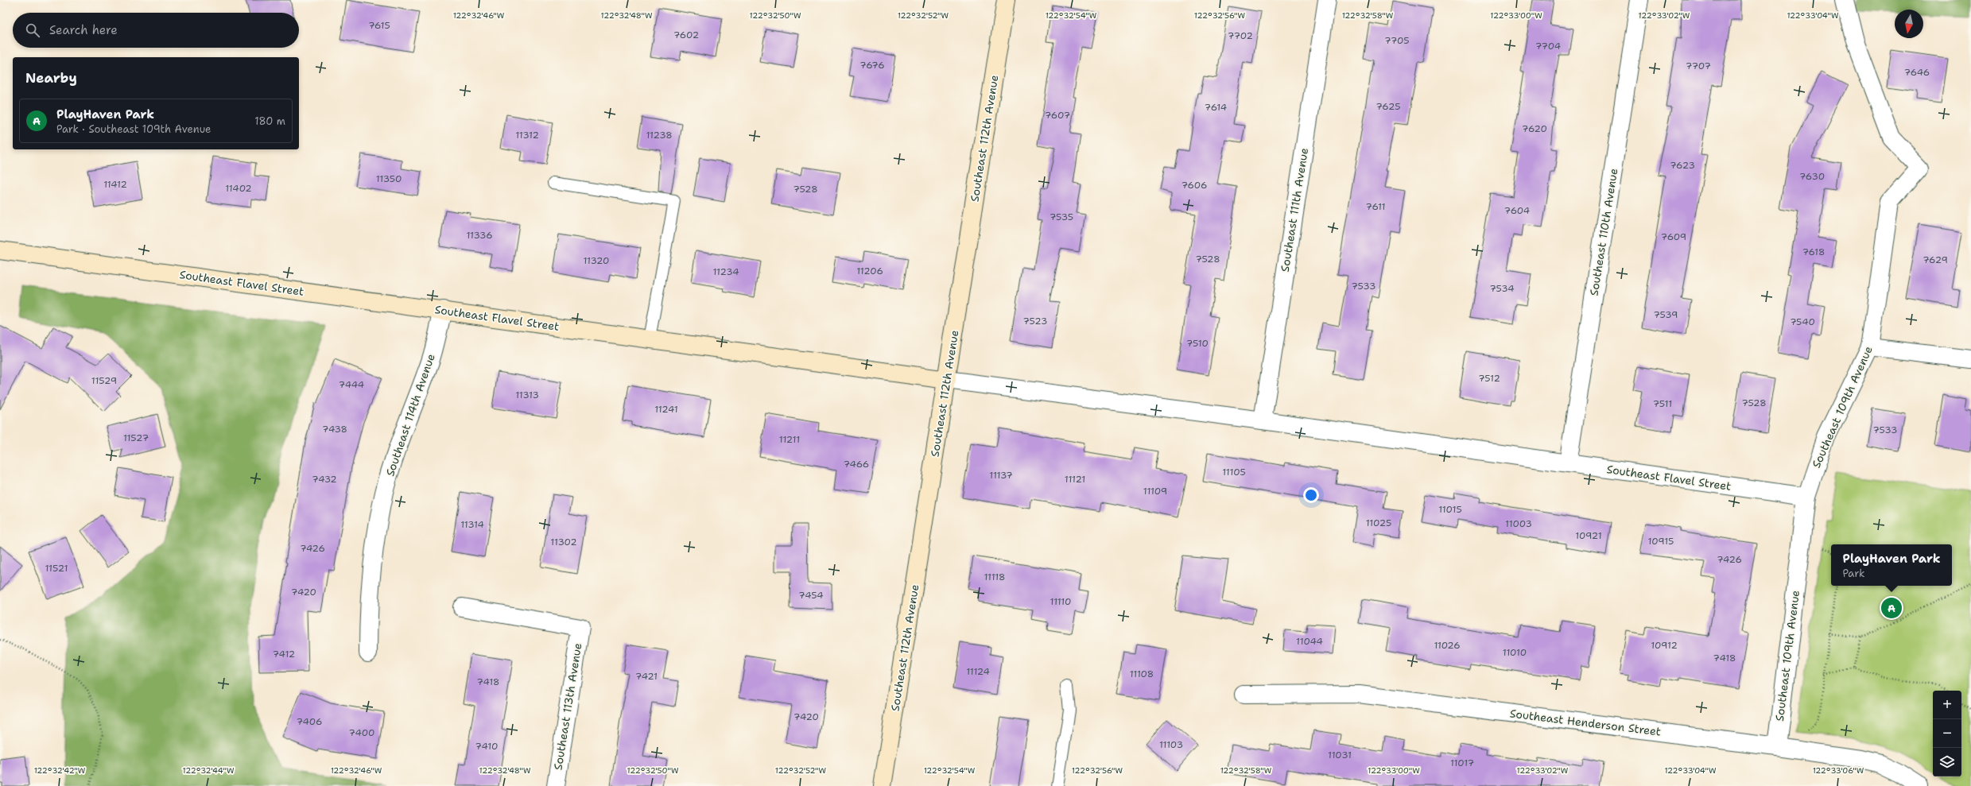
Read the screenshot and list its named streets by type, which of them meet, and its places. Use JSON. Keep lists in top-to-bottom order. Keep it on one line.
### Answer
{"streets":{"street":["Southeast 112th Avenue","Southeast 111th Avenue","Southeast 110th Avenue","Southeast Flavel Street","Southeast 109th Avenue","Southeast 114th Avenue","Southeast 113th Avenue","Southeast Henderson Street"]},"crossings":[["Southeast 112th Avenue","Southeast Flavel Street"],["Southeast 111th Avenue","Southeast Flavel Street"],["Southeast 110th Avenue","Southeast Flavel Street"],["Southeast Flavel Street","Southeast 109th Avenue"],["Southeast Flavel Street","Southeast 114th Avenue"],["Southeast 109th Avenue","Southeast Henderson Street"]],"house_numbers":["7615","7602","7702","7705","7704","7676","7707","7646","7625","7614","7607","7620","11312","11238","7623","7630","11350","11412","7606","11402","7528","7611","7604","7535","11336","7609","7618","7528","7629","11320","11206","11234","7533","7534","7539","7523","7540","7510","7512","11529","7444","11313","7528","7511","11241","7438","7533","11527","11211","7466","11105","11137","7432","11121","11109","11015","11025","11003","11314","10921","10915","11302","7426","7426","11521","11118","7420","7454","11110","11044","11026","10912","11010","7412","7418","11124","11108","7421","7418","7420","7406","7400","11103","7410","11031","11017"],"north":"bottom","page":{"search":"Search here","heading":"Nearby","list":[{"mark":"A","name":"PlayHaven Park","note":"Park · Southeast 109th Avenue","value":"180 m"}],"popup":["PlayHaven Park","Park"],"pins":"A","map_buttons":["+","−"]},"coordinates":["122°32'46\"W","122°32'48\"W","122°32'50\"W","122°32'52\"W","122°32'54\"W","122°32'56\"W","122°32'58\"W","122°33'00\"W","122°33'02\"W","122°33'04\"W","122°32'42\"W","122°32'44\"W","122°33'06\"W"]}
